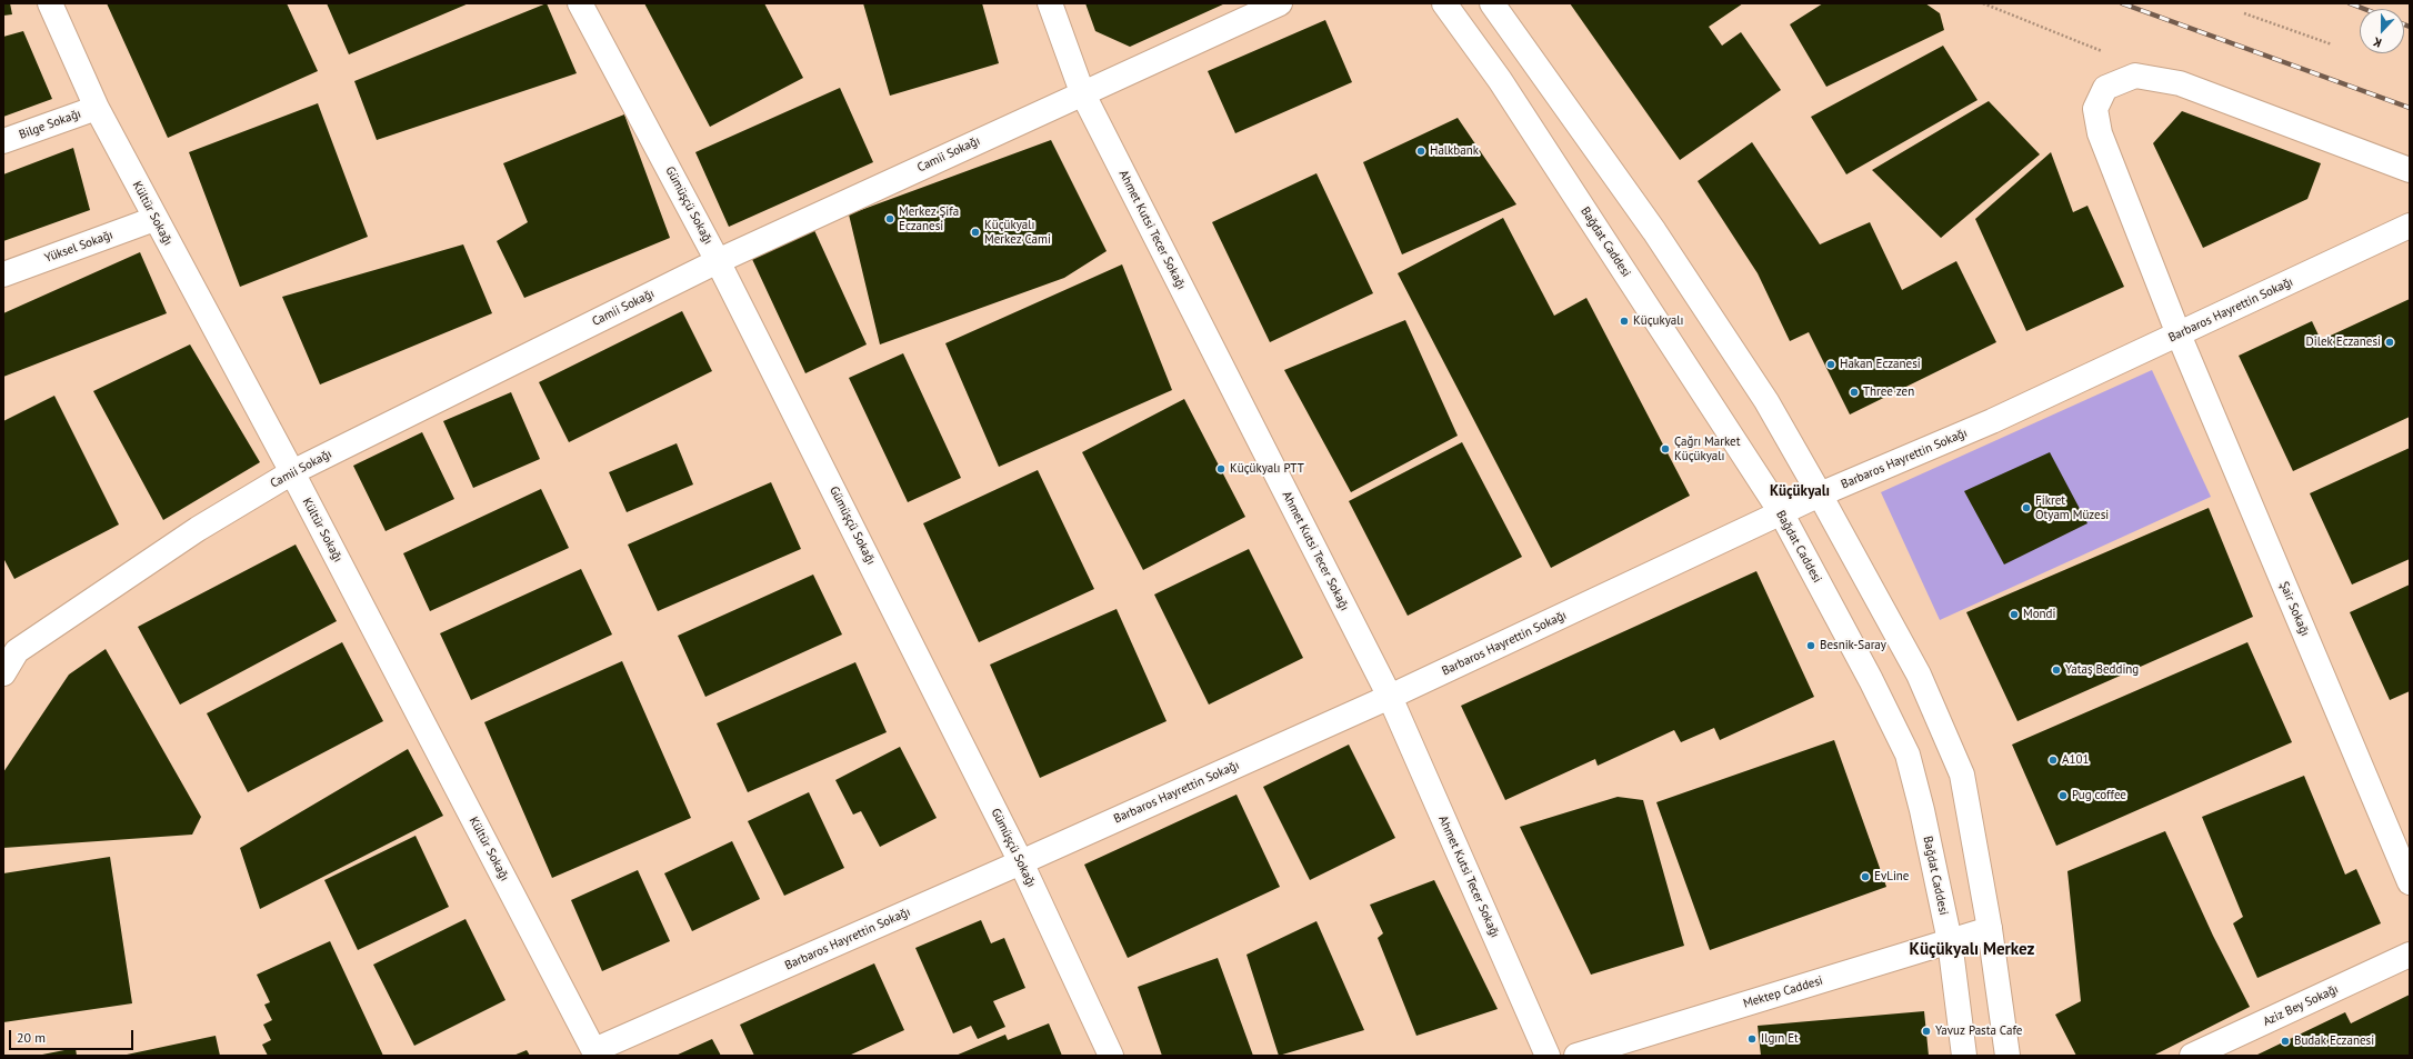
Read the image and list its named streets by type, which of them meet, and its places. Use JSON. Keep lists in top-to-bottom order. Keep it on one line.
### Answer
{"streets":{"street":["Bilge Sokağı","Camii Sokağı","Gümüşçü Sokağı","Kültür Sokağı","Ahmet Kutsi Tecer Sokağı","Bağdat Caddesi","Yüksel Sokağı","Barbaros Hayrettin Sokağı","Şair Sokağı","Mektep Caddesi","Aziz Bey Sokağı"]},"crossings":[["Bilge Sokağı","Kültür Sokağı"],["Camii Sokağı","Gümüşçü Sokağı"],["Camii Sokağı","Kültür Sokağı"],["Camii Sokağı","Ahmet Kutsi Tecer Sokağı"],["Gümüşçü Sokağı","Barbaros Hayrettin Sokağı"],["Kültür Sokağı","Yüksel Sokağı"],["Kültür Sokağı","Barbaros Hayrettin Sokağı"],["Ahmet Kutsi Tecer Sokağı","Barbaros Hayrettin Sokağı"],["Bağdat Caddesi","Barbaros Hayrettin Sokağı"],["Bağdat Caddesi","Mektep Caddesi"],["Barbaros Hayrettin Sokağı","Şair Sokağı"]],"districts":["Küçükyalı","Küçükyalı Merkez"],"places":["Halkbank","Merkez Şifa Eczanesi","Küçükyalı Merkez Cami","Küçukyalı","Dilek Eczanesi","Hakan Eczanesi","Three zen","Çağrı Market Küçükyalı","Küçükyalı PTT","Fikret Otyam Müzesi","Mondi","Besnik-Saray","Yataş Bedding","A101","Pug coffee","EvLine","Yavuz Pasta Cafe","Ilgın Et","Budak Eczanesi"],"scale_bar":"20 m","north":"bottom"}
